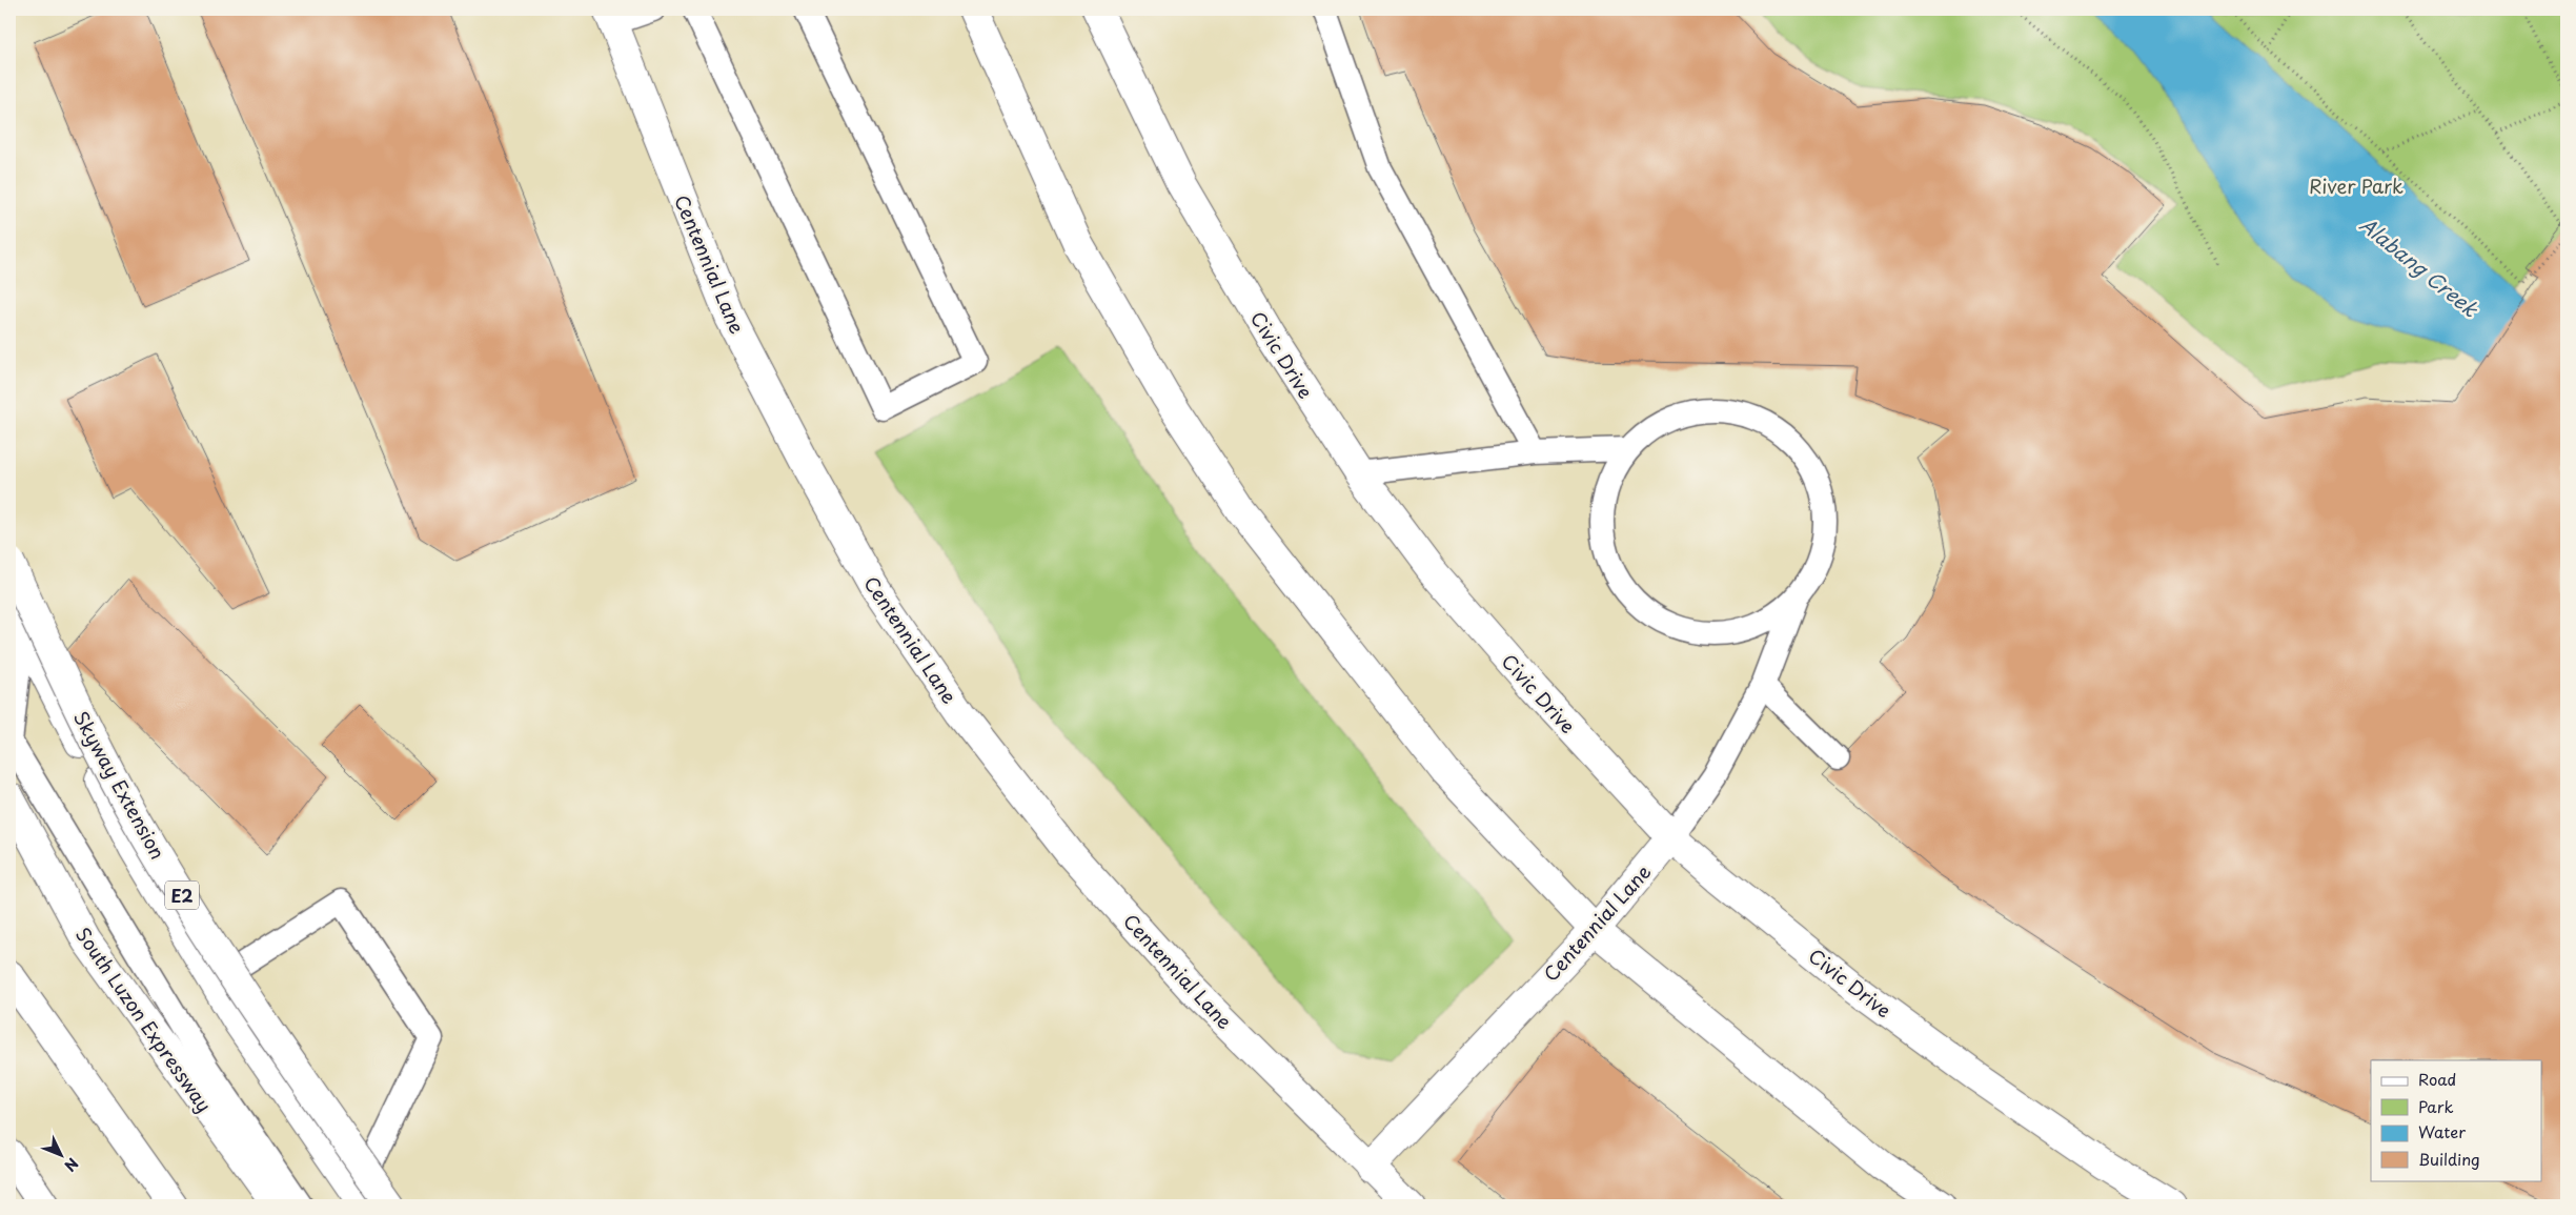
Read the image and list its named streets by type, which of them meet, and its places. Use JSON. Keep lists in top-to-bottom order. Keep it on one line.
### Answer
{"streets":{"main road":["Centennial Lane","Civic Drive","Skyway Extension","E2","South Luzon Expressway"]},"crossings":[["Centennial Lane","Civic Drive"]],"water":["Alabang Creek"],"parks":["River Park"],"legend":["Road","Park","Water","Building"],"north":"bottom right"}
